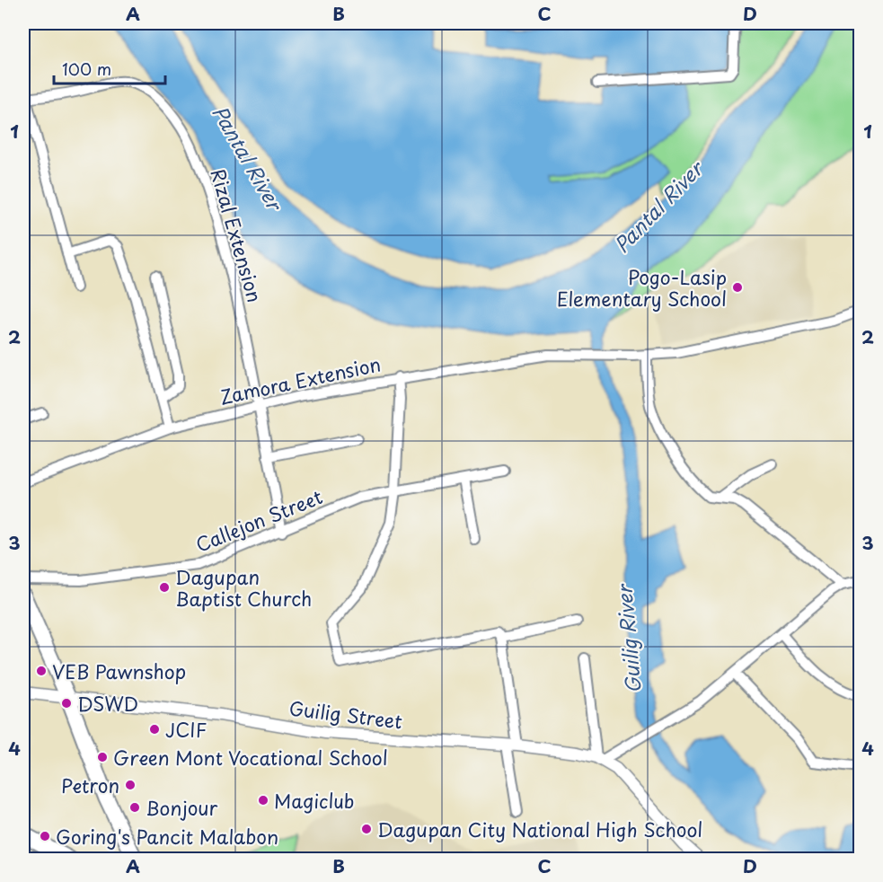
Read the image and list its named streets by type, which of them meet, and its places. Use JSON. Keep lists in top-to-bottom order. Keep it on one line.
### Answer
{"streets":{"street":["Rizal Extension","Zamora Extension","Callejon Street","Guilig Street"]},"crossings":[["Rizal Extension","Zamora Extension"],["Rizal Extension","Callejon Street"]],"water":["Pantal River","Guilig River"],"places":["Pogo-Lasip Elementary School","Dagupan Baptist Church","VEB Pawnshop","DSWD","JCIF","Green Mont Vocational School","Petron","Magiclub","Bonjour","Dagupan City National High School","Goring's Pancit Malabon"],"scale_bar":"100 m","grid":{"columns":["A","B","C","D"],"rows":["1","2","3","4"]}}
